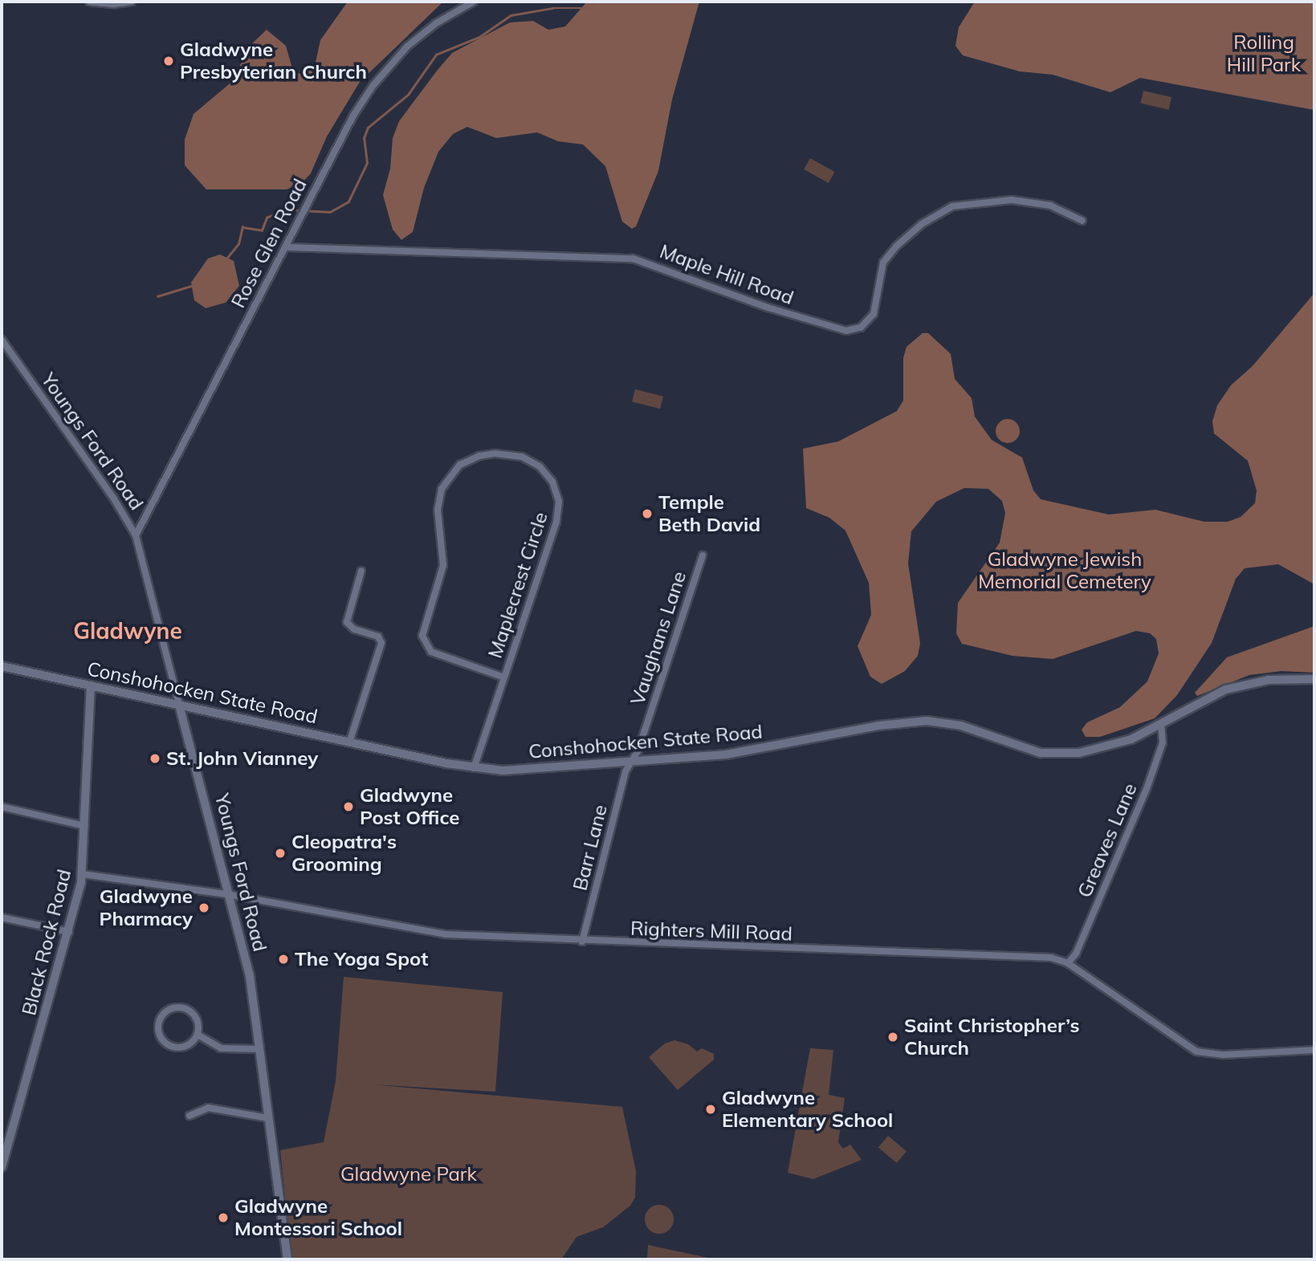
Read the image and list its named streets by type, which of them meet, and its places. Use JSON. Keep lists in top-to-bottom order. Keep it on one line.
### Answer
{"streets":{"main road":["Youngs Ford Road","Conshohocken State Road","Black Rock Road"],"street":["Rose Glen Road","Maple Hill Road","Maplecrest Circle","Vaughans Lane","Greaves Lane","Barr Lane","Righters Mill Road"]},"crossings":[["Rose Glen Road","Maple Hill Road"],["Rose Glen Road","Youngs Ford Road"],["Youngs Ford Road","Conshohocken State Road"],["Youngs Ford Road","Righters Mill Road"],["Maplecrest Circle","Conshohocken State Road"],["Vaughans Lane","Conshohocken State Road"],["Vaughans Lane","Barr Lane"],["Conshohocken State Road","Greaves Lane"],["Conshohocken State Road","Barr Lane"],["Conshohocken State Road","Black Rock Road"],["Greaves Lane","Righters Mill Road"],["Barr Lane","Righters Mill Road"],["Righters Mill Road","Black Rock Road"]],"districts":["Gladwyne"],"parks":["Rolling Hill Park","Gladwyne Jewish Memorial Cemetery","Gladwyne Park"],"places":["Gladwyne Presbyterian Church","Temple Beth David","St. John Vianney","Gladwyne Post Office","Cleopatra's Grooming","Gladwyne Pharmacy","The Yoga Spot","Saint Christopher’s Church","Gladwyne Elementary School","Gladwyne Montessori School"]}
